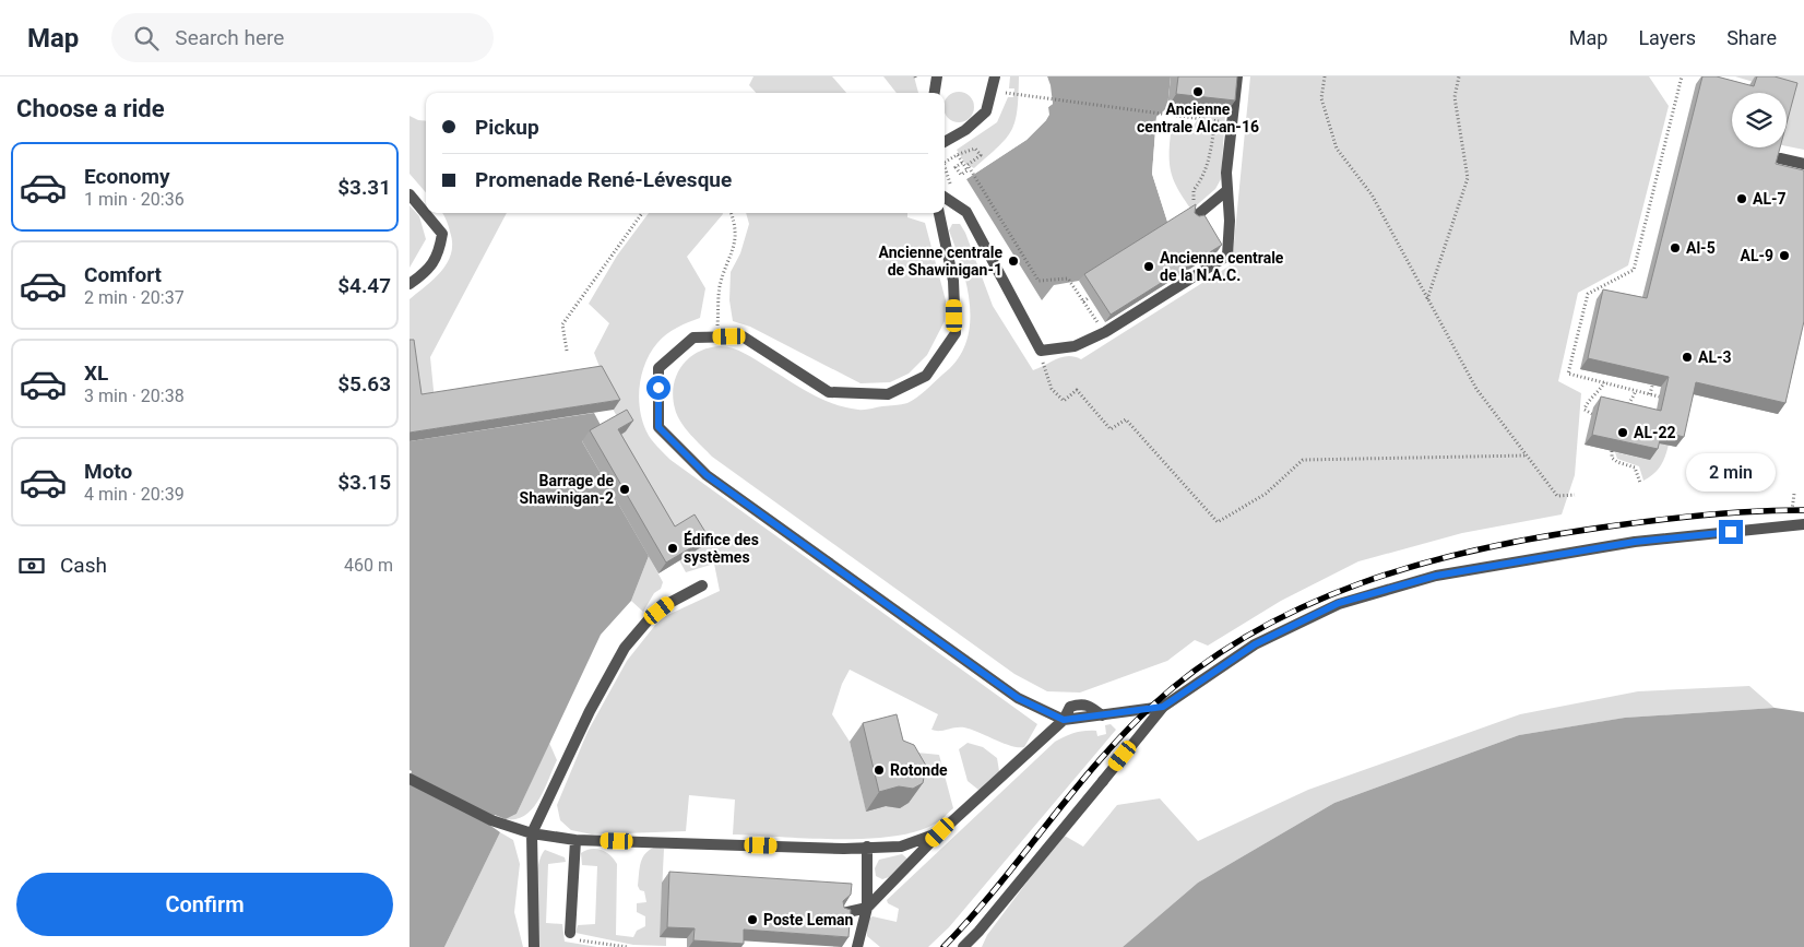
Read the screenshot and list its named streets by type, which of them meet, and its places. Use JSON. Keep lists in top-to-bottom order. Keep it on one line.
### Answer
{"places":["Ancienne centrale Alcan-16","AL-7","Al-5","AL-9","Ancienne centrale de Shawinigan-1","Ancienne centrale de la N.A.C.","AL-3","AL-22","Barrage de Shawinigan-2","Édifice des systèmes","Rotonde","Poste Leman"],"page":{"header":"Map","search":"Search here","nav":["Map","Layers","Share"],"heading":"Choose a ride","banner":["Pickup","Promenade René-Lévesque"],"list":[{"name":"Economy","note":"1 min · 20:36","value":"$3.31"},{"name":"Comfort","note":"2 min · 20:37","value":"$4.47"},{"name":"XL","note":"3 min · 20:38","value":"$5.63"},{"name":"Moto","note":"4 min · 20:39","value":"$3.15"}],"bubble":"2 min","pay":["Cash","460 m"],"buttons":"Confirm"}}
